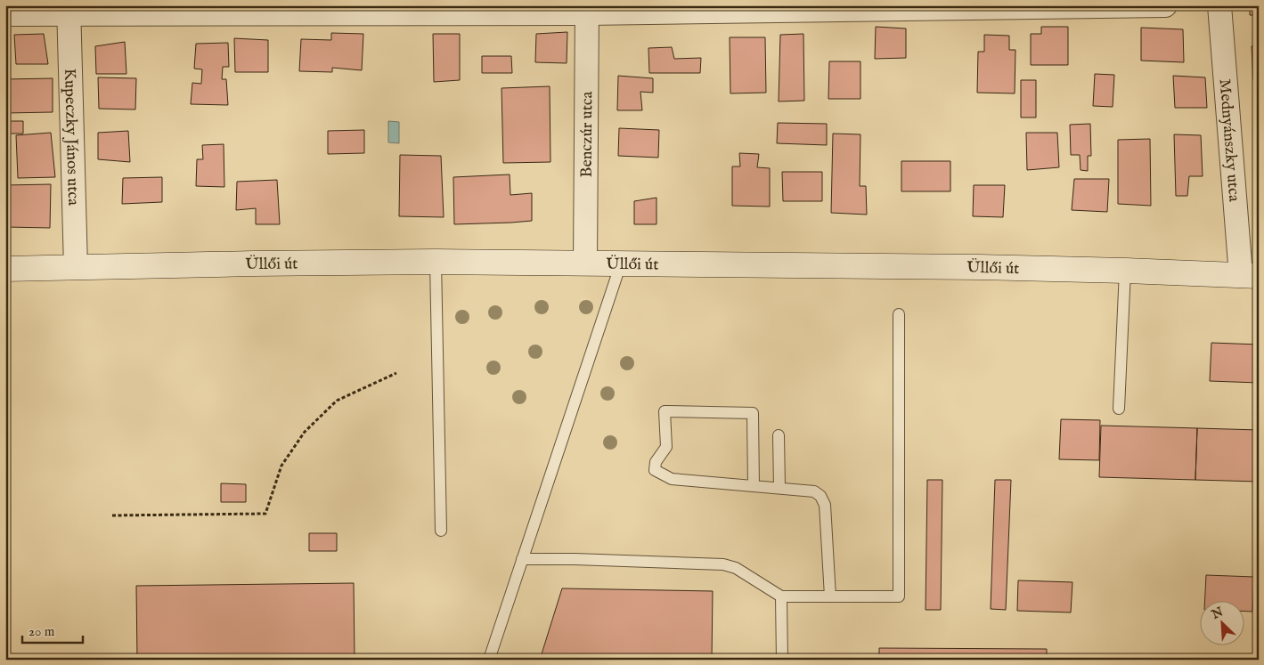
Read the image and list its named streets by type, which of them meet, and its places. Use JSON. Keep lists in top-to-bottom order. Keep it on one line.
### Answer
{"streets":{"main road":["Üllői út"],"street":["Benczúr utca","Kupeczky János utca","Mednyánszky utca"]},"crossings":[["Benczúr utca","Üllői út"],["Kupeczky János utca","Üllői út"],["Mednyánszky utca","Üllői út"]],"scale_bar":"20 m","north":"top left"}
